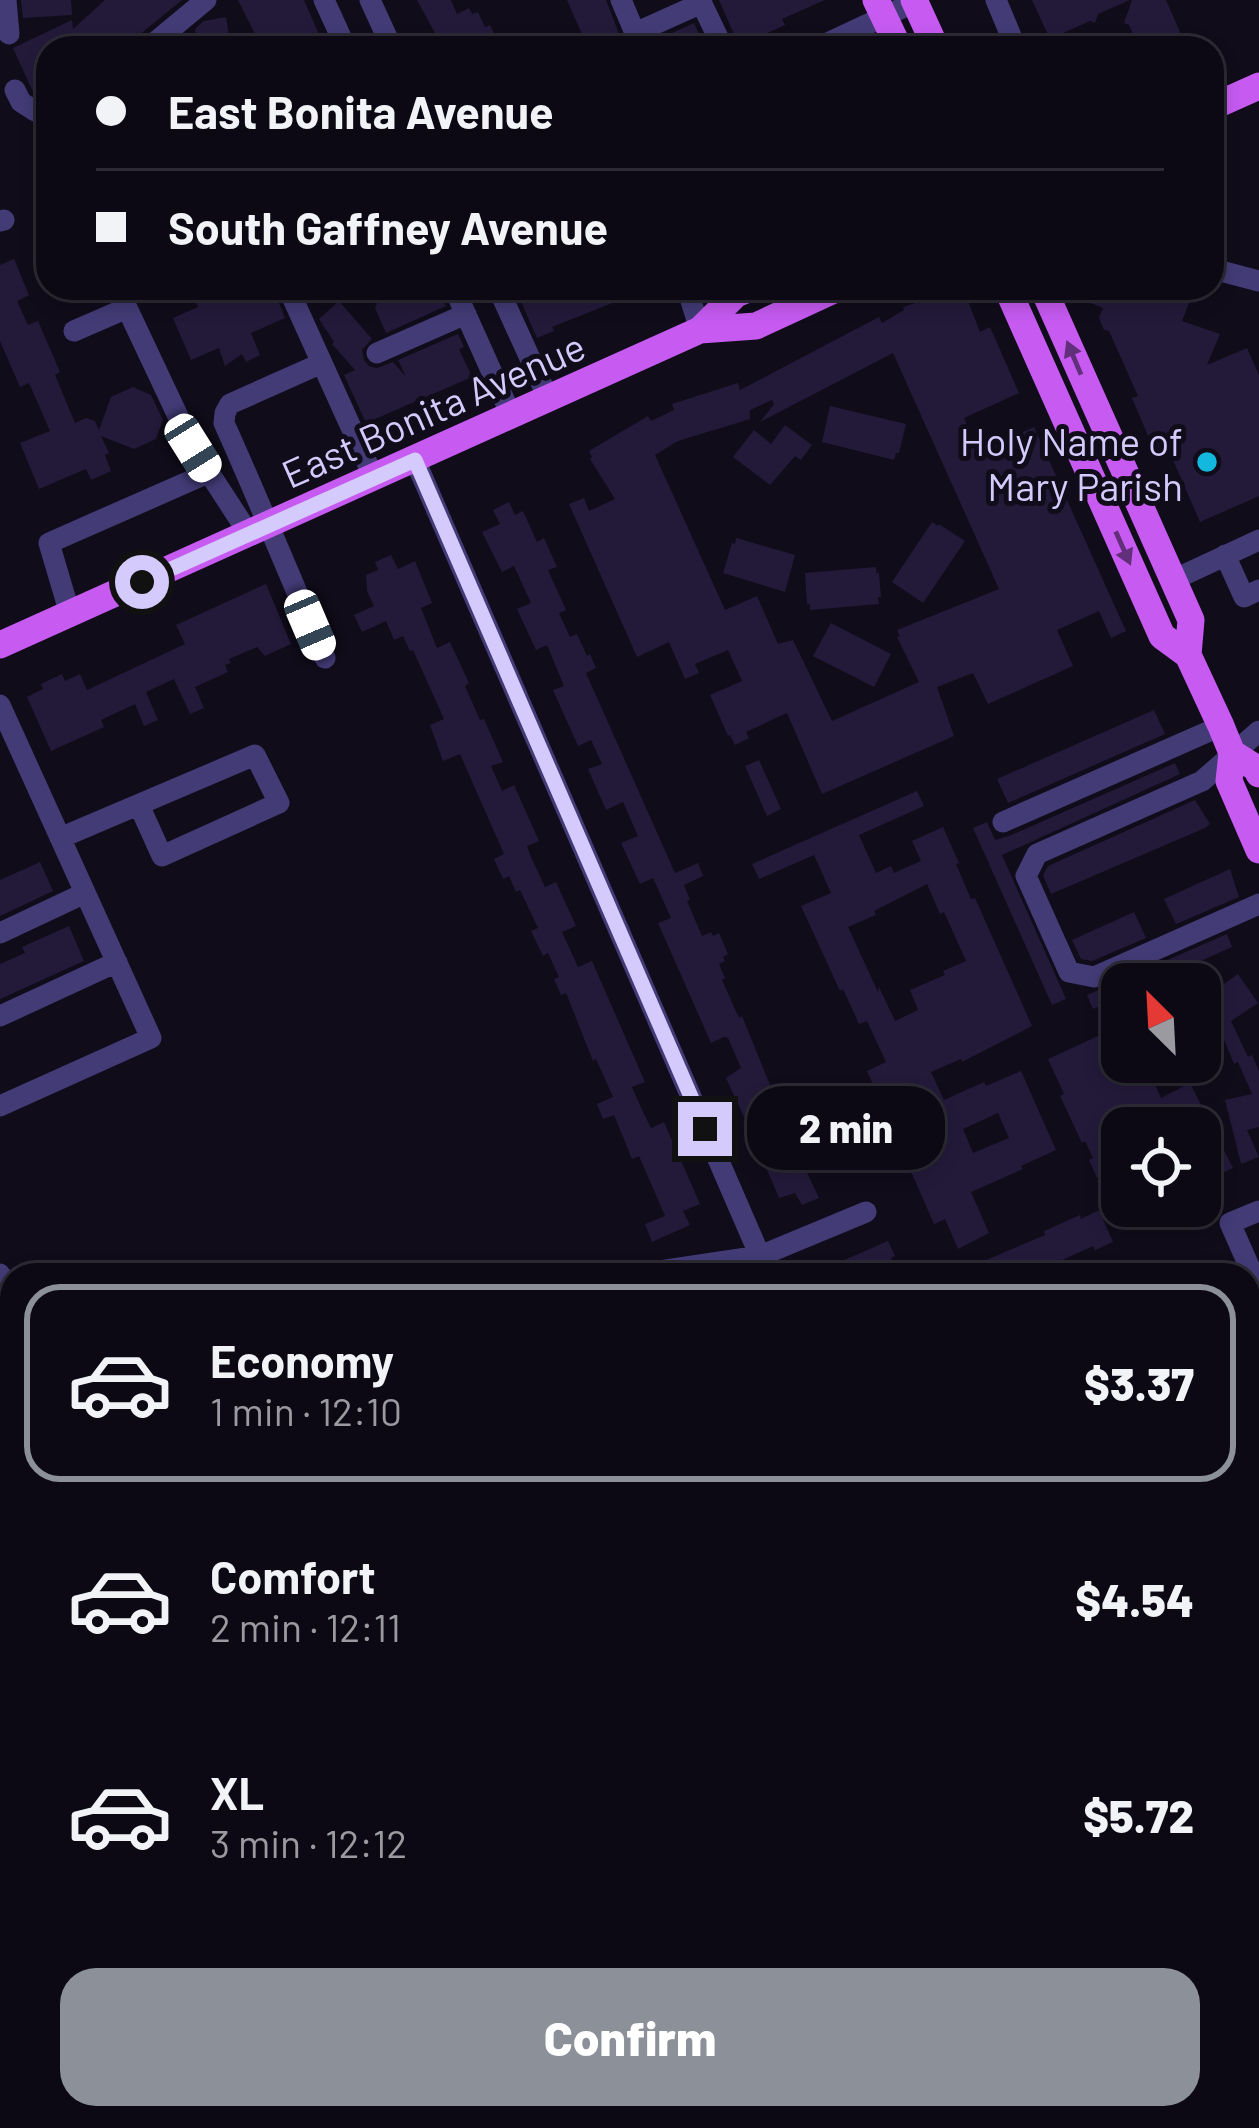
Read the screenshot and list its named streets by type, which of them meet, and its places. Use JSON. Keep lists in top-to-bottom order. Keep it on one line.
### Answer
{"streets":{"main road":["East Bonita Avenue"]},"places":["Holy Name of Mary Parish"],"north":"top left","page":{"banner":["East Bonita Avenue","South Gaffney Avenue"],"bubble":"2 min","list":[{"name":"Economy","note":"1 min · 12:10","value":"$3.37"},{"name":"Comfort","note":"2 min · 12:11","value":"$4.54"},{"name":"XL","note":"3 min · 12:12","value":"$5.72"}],"buttons":"Confirm"}}
